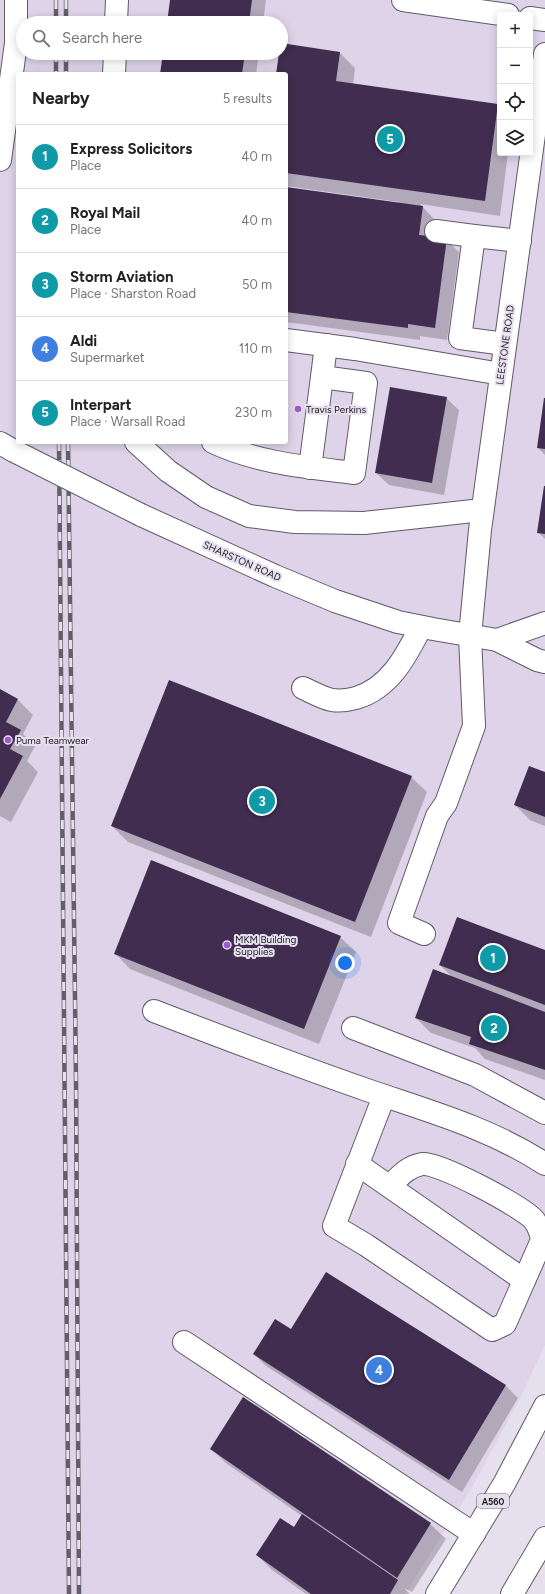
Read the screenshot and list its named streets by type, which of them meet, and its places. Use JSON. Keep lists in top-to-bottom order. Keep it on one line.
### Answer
{"streets":{"main road":["LEESTONE ROAD","SHARSTON ROAD","A560"]},"crossings":[["LEESTONE ROAD","SHARSTON ROAD"]],"places":["Travis Perkins","Puma Teamwear","MKM Building Supplies"],"page":{"map_buttons":["+","−"],"search":"Search here","heading":["Nearby","5 results"],"pins":["5","3","1","2","4"],"list":[{"mark":"1","name":"Express Solicitors","note":"Place","value":"40 m"},{"mark":"2","name":"Royal Mail","note":"Place","value":"40 m"},{"mark":"3","name":"Storm Aviation","note":"Place · Sharston Road","value":"50 m"},{"mark":"4","name":"Aldi","note":"Supermarket","value":"110 m"},{"mark":"5","name":"Interpart","note":"Place · Warsall Road","value":"230 m"}]}}
